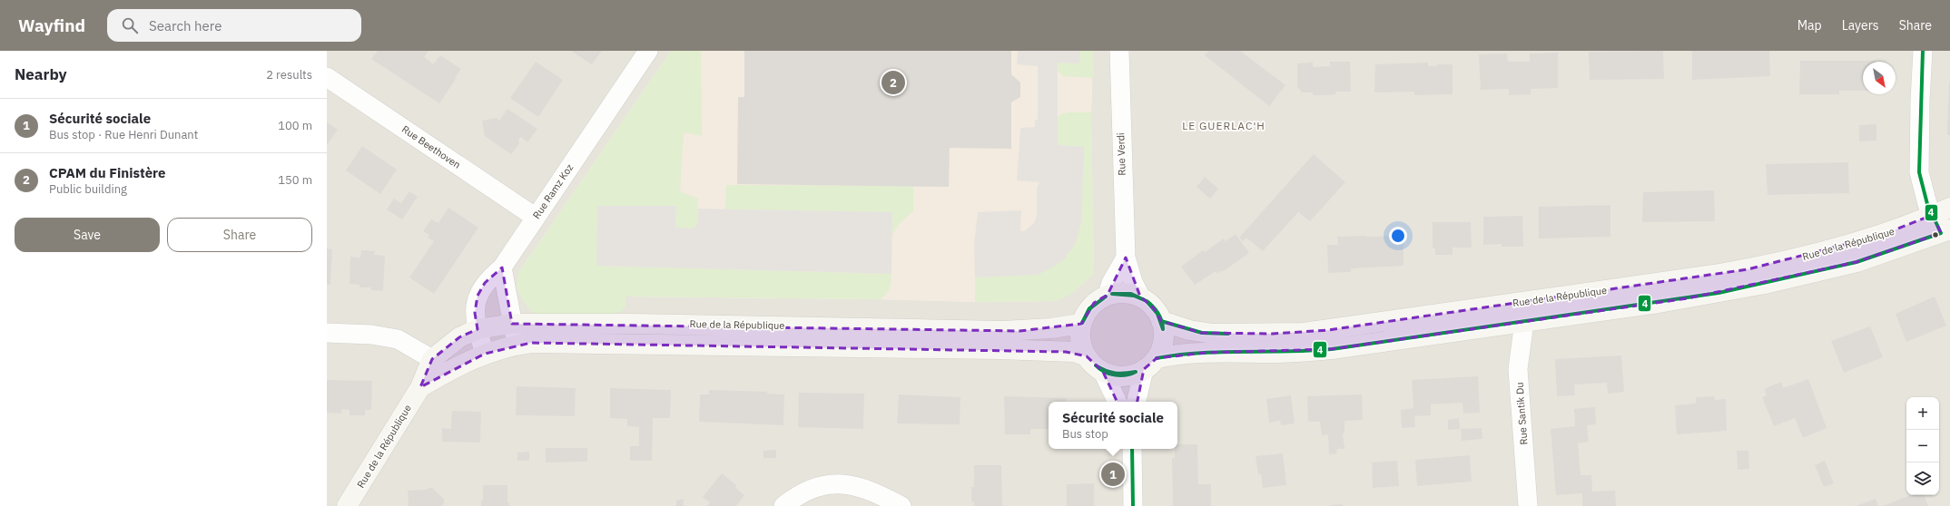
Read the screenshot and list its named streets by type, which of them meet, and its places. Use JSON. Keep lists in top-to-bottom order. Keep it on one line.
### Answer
{"streets":{"street":["Rue Beethoven","Rue Verdi","Rue Ramz Koz","Rue de la République","Rue Santik Du"]},"crossings":[["Rue Beethoven","Rue Ramz Koz"],["Rue Verdi","Rue de la République"],["Rue Ramz Koz","Rue de la République"],["Rue de la République","Rue Santik Du"]],"districts":["LE GUERLAC'H"],"lines":["transit line 4"],"north":"bottom right","page":{"header":"Wayfind","search":"Search here","nav":["Map","Layers","Share"],"heading":["Nearby","2 results"],"pins":["2","1"],"list":[{"mark":"1","name":"Sécurité sociale","note":"Bus stop · Rue Henri Dunant","value":"100 m"},{"mark":"2","name":"CPAM du Finistère","note":"Public building","value":"150 m"}],"buttons":["Save","Share"],"map_buttons":["+","−"],"popup":["Sécurité sociale","Bus stop"]}}
